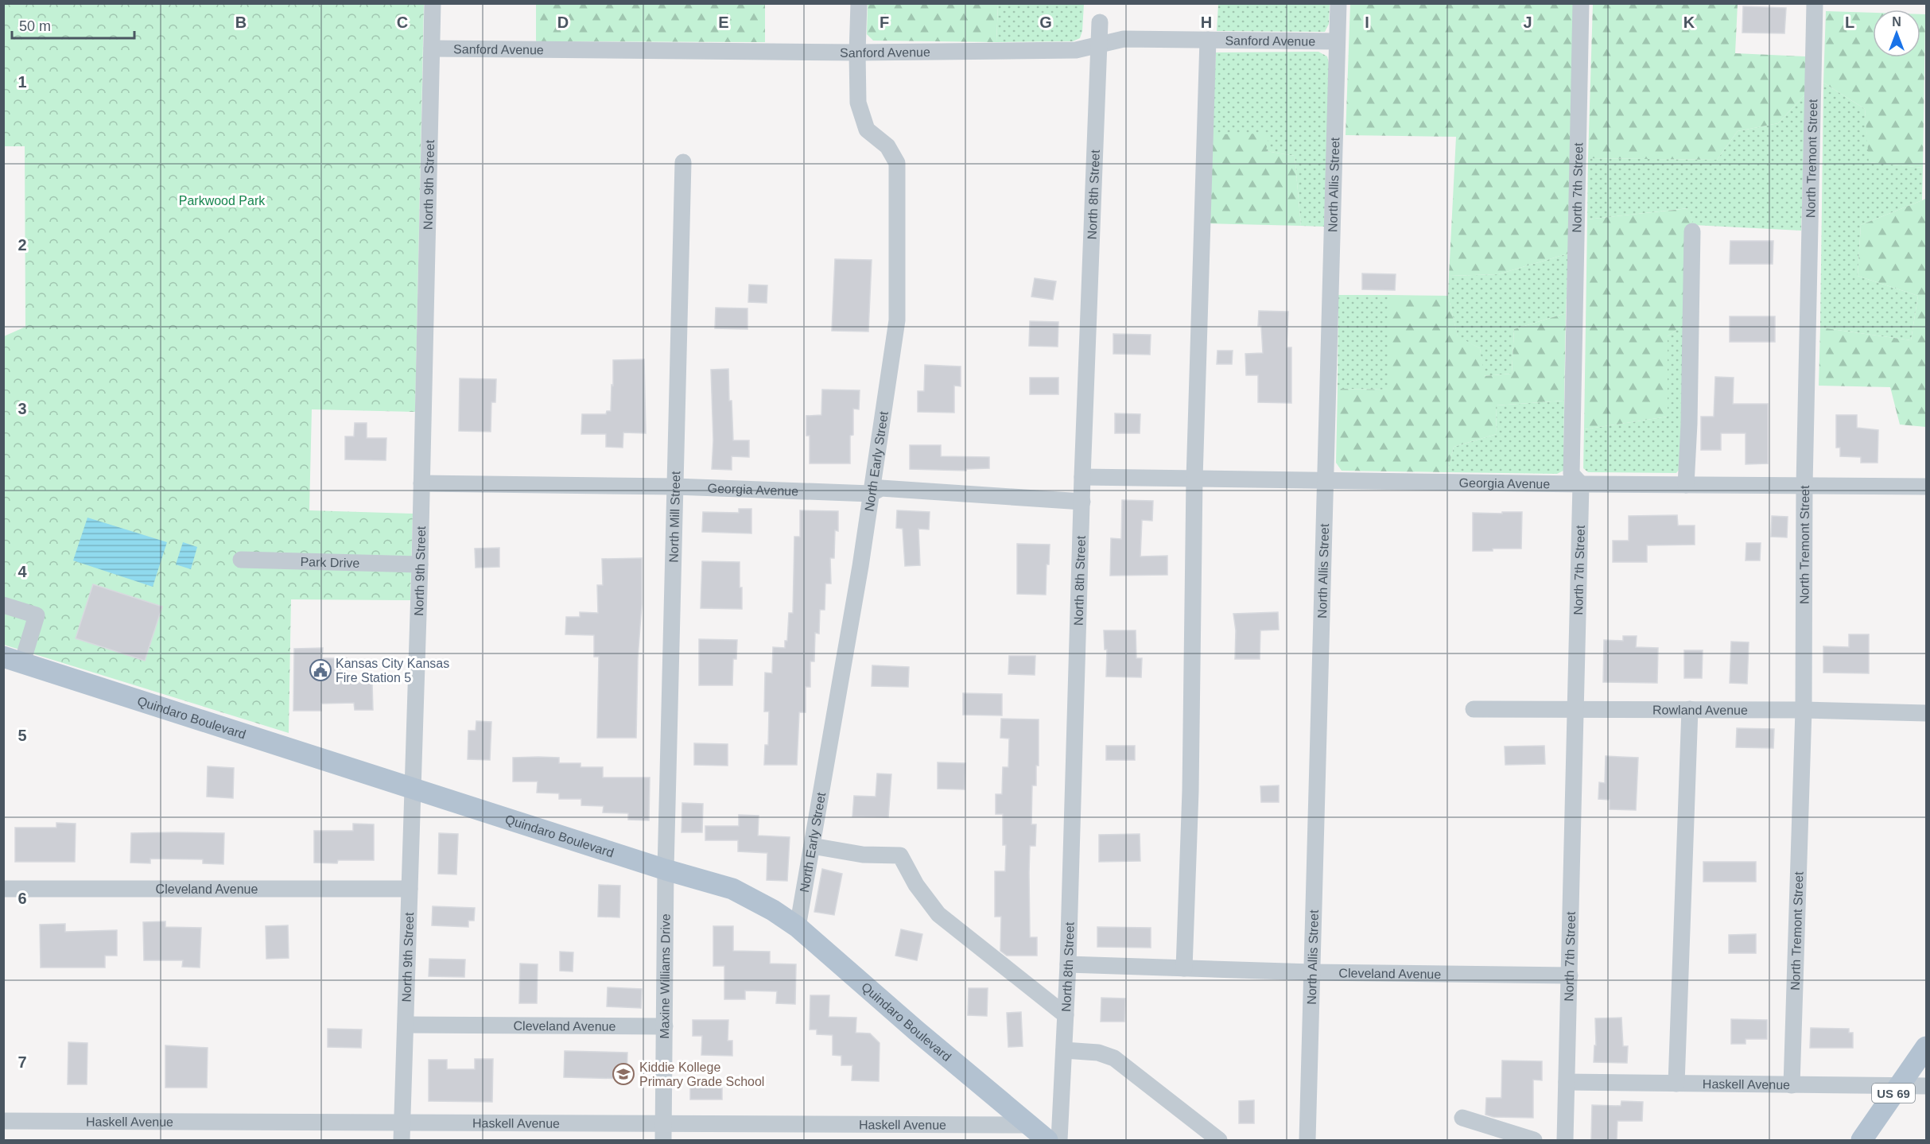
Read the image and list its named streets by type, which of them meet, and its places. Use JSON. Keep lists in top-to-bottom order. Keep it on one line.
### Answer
{"streets":{"main road":["Quindaro Boulevard","US 69"],"street":["Sanford Avenue","North Tremont Street","North 9th Street","North Allis Street","North 7th Street","North 8th Street","North Early Street","Georgia Avenue","North Mill Street","Park Drive","Rowland Avenue","Cleveland Avenue","Maxine Williams Drive","Haskell Avenue"]},"crossings":[["Sanford Avenue","North 9th Street"],["Sanford Avenue","North Allis Street"],["Sanford Avenue","North 8th Street"],["Sanford Avenue","North Early Street"],["North Tremont Street","Georgia Avenue"],["North Tremont Street","Rowland Avenue"],["North Tremont Street","Haskell Avenue"],["North 9th Street","Georgia Avenue"],["North 9th Street","Park Drive"],["North 9th Street","Quindaro Boulevard"],["North 9th Street","Cleveland Avenue"],["North 9th Street","Haskell Avenue"],["North Allis Street","Georgia Avenue"],["North Allis Street","Cleveland Avenue"],["North 7th Street","Georgia Avenue"],["North 7th Street","Rowland Avenue"],["North 7th Street","Cleveland Avenue"],["North 7th Street","Haskell Avenue"],["North 8th Street","Georgia Avenue"],["North 8th Street","Cleveland Avenue"],["North Early Street","Georgia Avenue"],["North Early Street","Quindaro Boulevard"],["Georgia Avenue","North Mill Street"],["North Mill Street","Quindaro Boulevard"],["North Mill Street","Maxine Williams Drive"],["Quindaro Boulevard","Maxine Williams Drive"],["Quindaro Boulevard","Haskell Avenue"],["Cleveland Avenue","Maxine Williams Drive"],["Maxine Williams Drive","Haskell Avenue"],["Haskell Avenue","US 69"]],"parks":["Parkwood Park"],"places":{"public building":["Kansas City Kansas Fire Station 5"],"school or university":["Kiddie Kollege Primary Grade School"]},"scale_bar":"50 m","north":"top","grid":{"columns":["B","C","D","E","F","G","H","I","J","K","L"],"rows":["1","2","3","4","5","6","7"]}}
